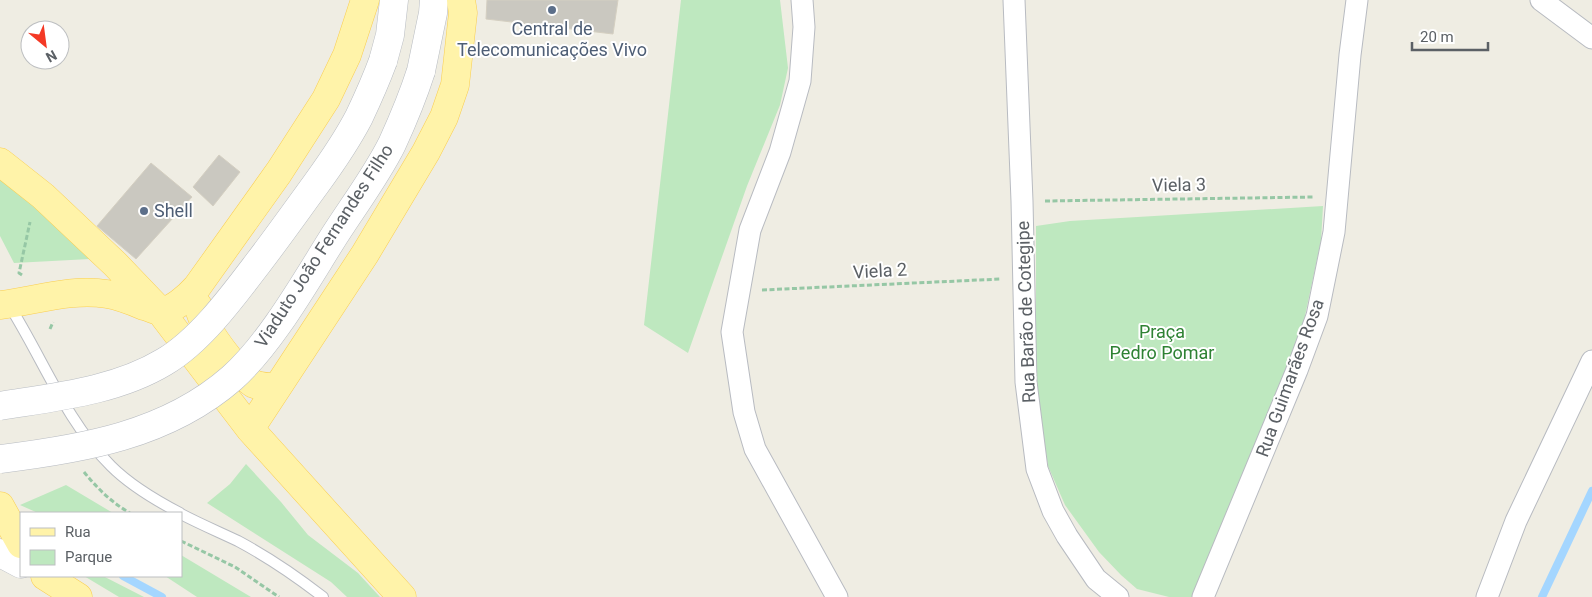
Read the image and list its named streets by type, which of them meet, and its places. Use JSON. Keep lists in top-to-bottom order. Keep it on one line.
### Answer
{"streets":{"main road":["Viaduto João Fernandes Filho"],"street":["Rua Barão de Cotegipe","Rua Guimarães Rosa"],"path":["Viela 3","Viela 2"]},"crossings":[["Viela 3","Rua Barão de Cotegipe"],["Viela 3","Rua Guimarães Rosa"],["Viela 2","Rua Barão de Cotegipe"]],"parks":["Praça Pedro Pomar"],"places":["Central de Telecomunicações Vivo","Shell"],"legend":["Rua","Parque"],"scale_bar":"20 m","north":"bottom right"}
